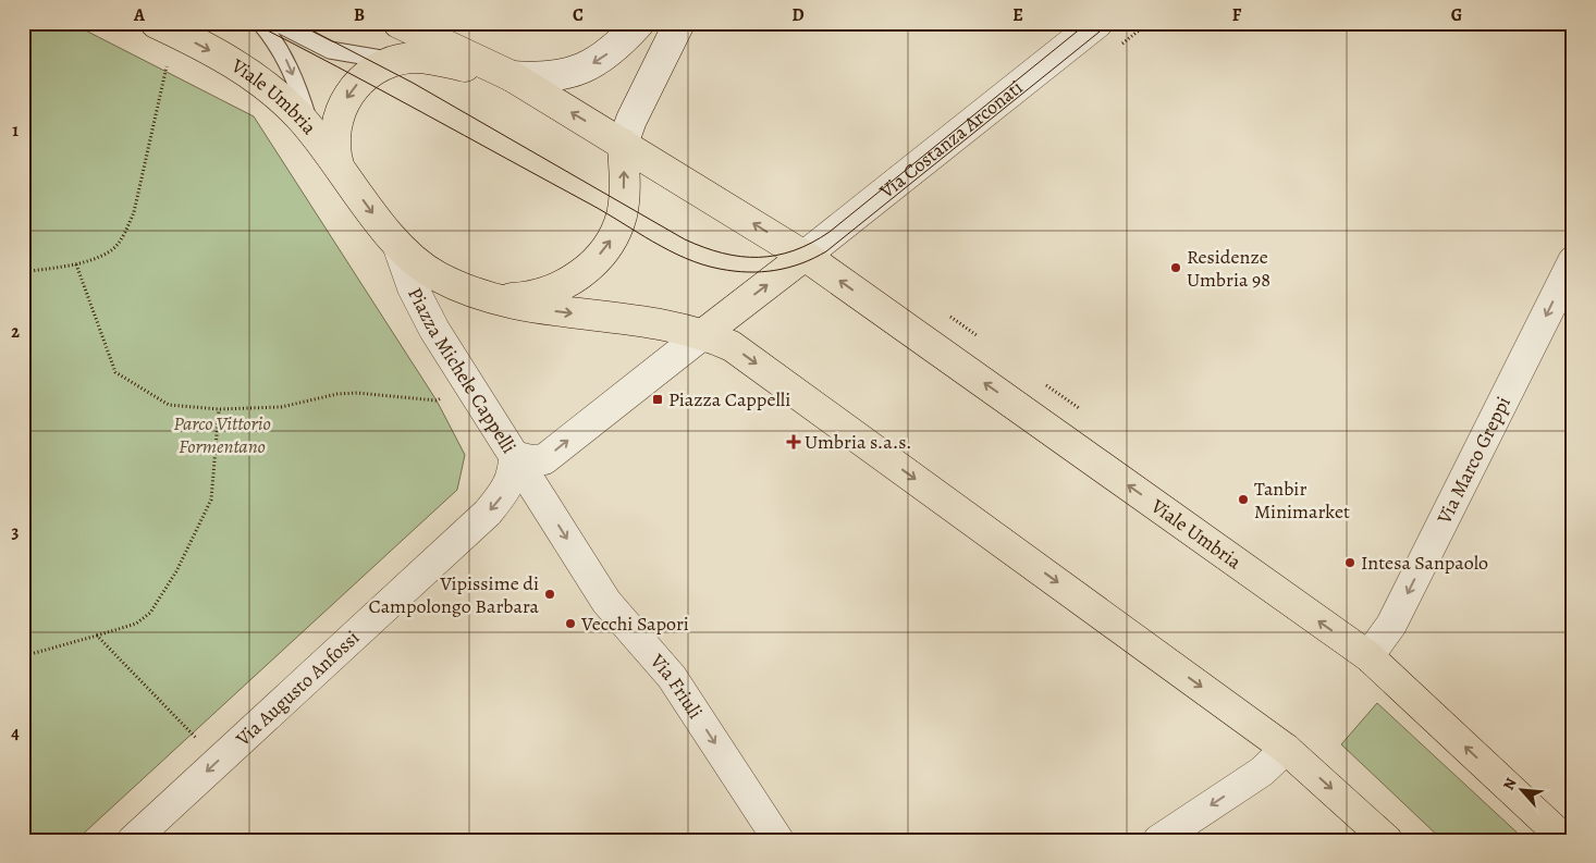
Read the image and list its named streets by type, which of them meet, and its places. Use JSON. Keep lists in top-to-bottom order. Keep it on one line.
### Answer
{"streets":{"main road":["Viale Umbria","Piazza Michele Cappelli"],"street":["Via Costanza Arconati","Via Marco Greppi","Via Friuli","Via Augusto Anfossi"]},"crossings":[["Viale Umbria","Via Costanza Arconati"],["Viale Umbria","Piazza Michele Cappelli"],["Viale Umbria","Via Marco Greppi"],["Via Costanza Arconati","Piazza Michele Cappelli"],["Piazza Michele Cappelli","Via Friuli"],["Piazza Michele Cappelli","Via Augusto Anfossi"],["Via Friuli","Via Augusto Anfossi"]],"one_way":["Piazza Michele Cappelli","Via Marco Greppi","Via Friuli","Via Augusto Anfossi"],"parks":["Parco Vittorio Formentano"],"places":{"other":["Residenze Umbria 98","Tanbir Minimarket","Intesa Sanpaolo","Vipissime di Campolongo Barbara","Vecchi Sapori"],"transit":["Piazza Cappelli"],"health":["Umbria s.a.s."]},"north":"top left","grid":{"columns":["A","B","C","D","E","F","G"],"rows":["1","2","3","4"]}}
